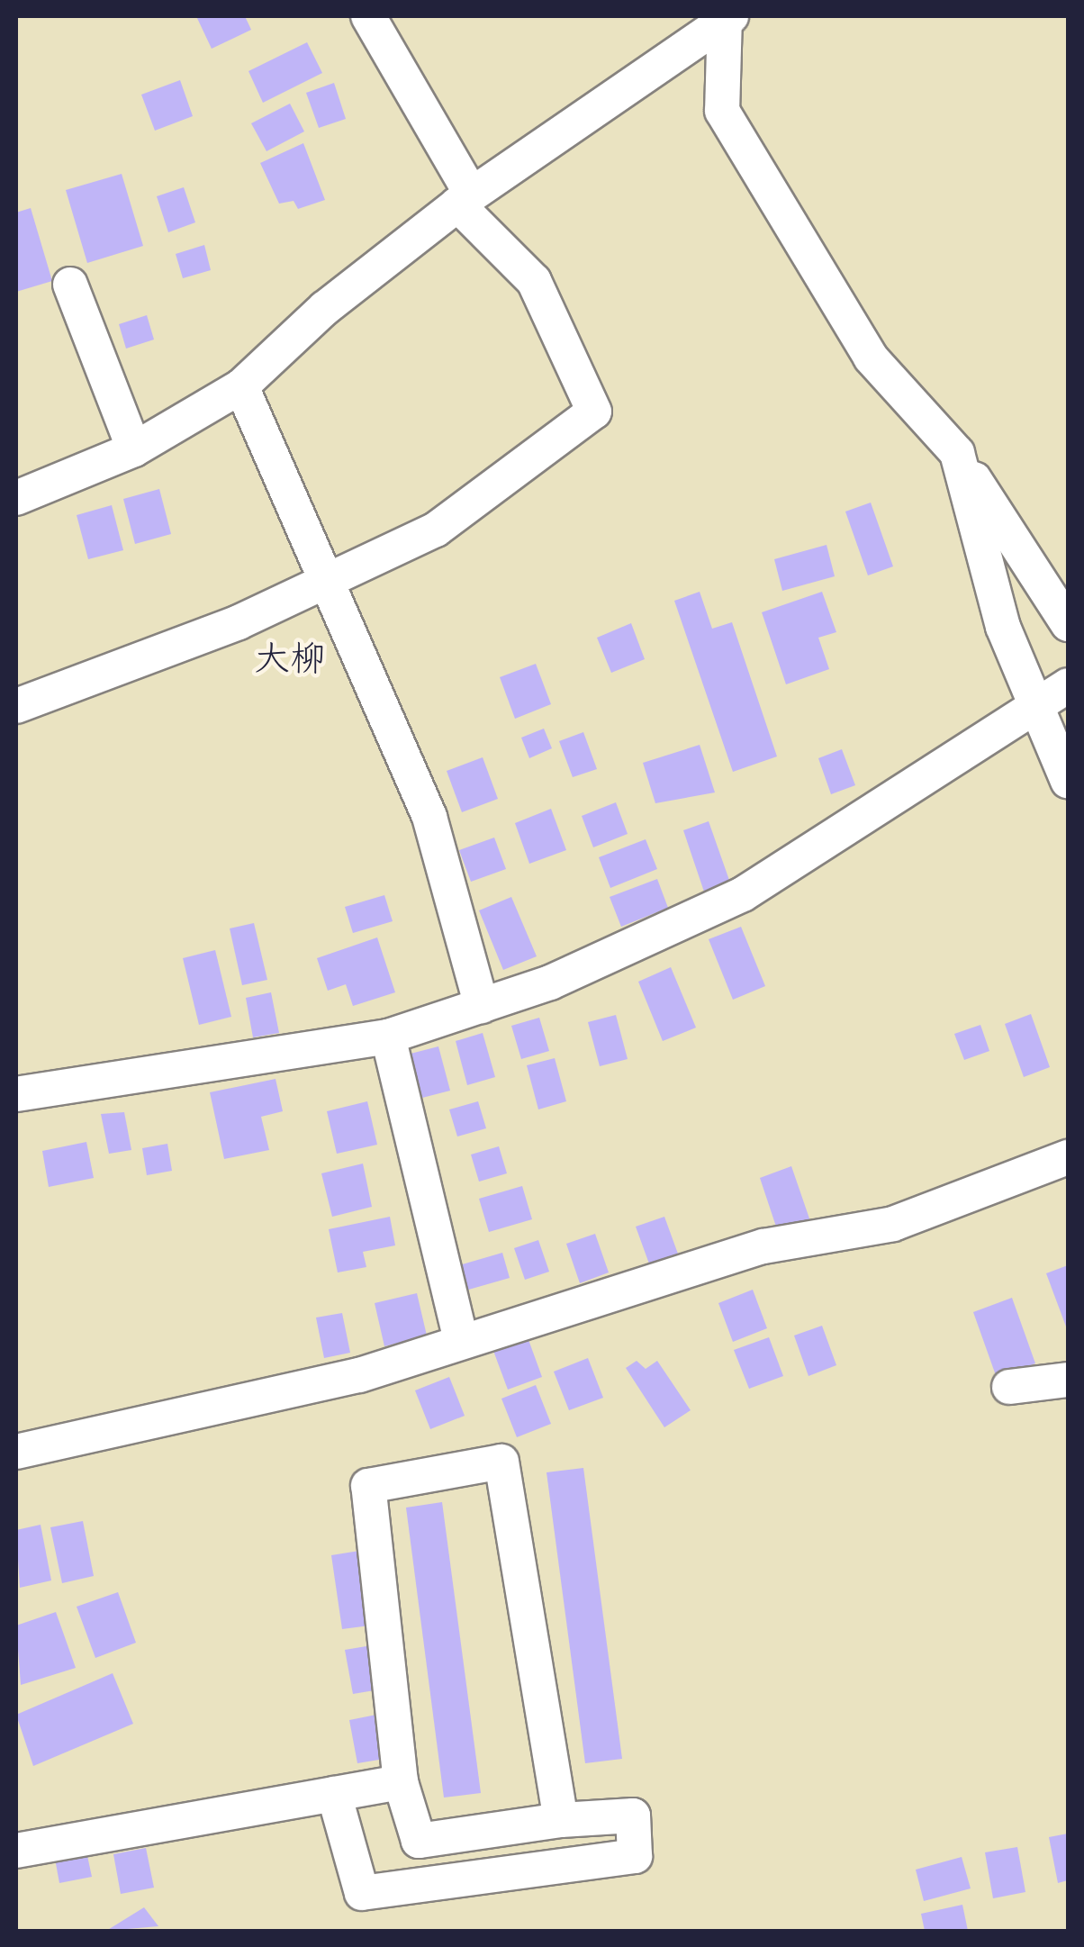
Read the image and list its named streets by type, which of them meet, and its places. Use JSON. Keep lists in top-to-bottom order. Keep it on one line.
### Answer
{"districts":["大柳"]}
